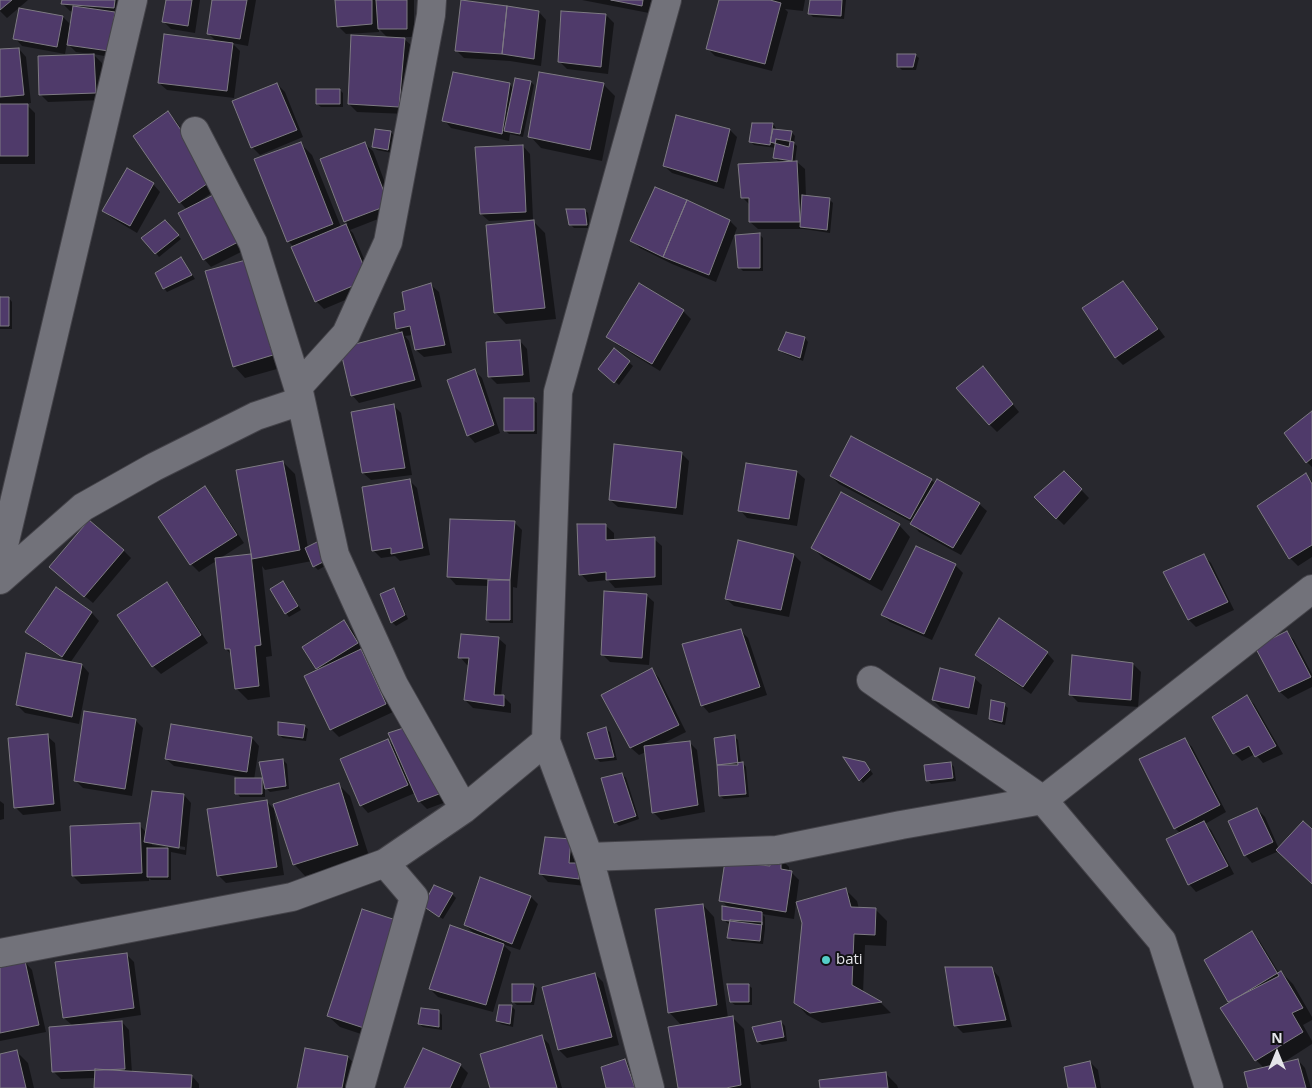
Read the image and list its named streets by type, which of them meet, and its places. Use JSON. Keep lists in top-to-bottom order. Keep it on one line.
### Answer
{"places":["bati"],"north":"top"}
